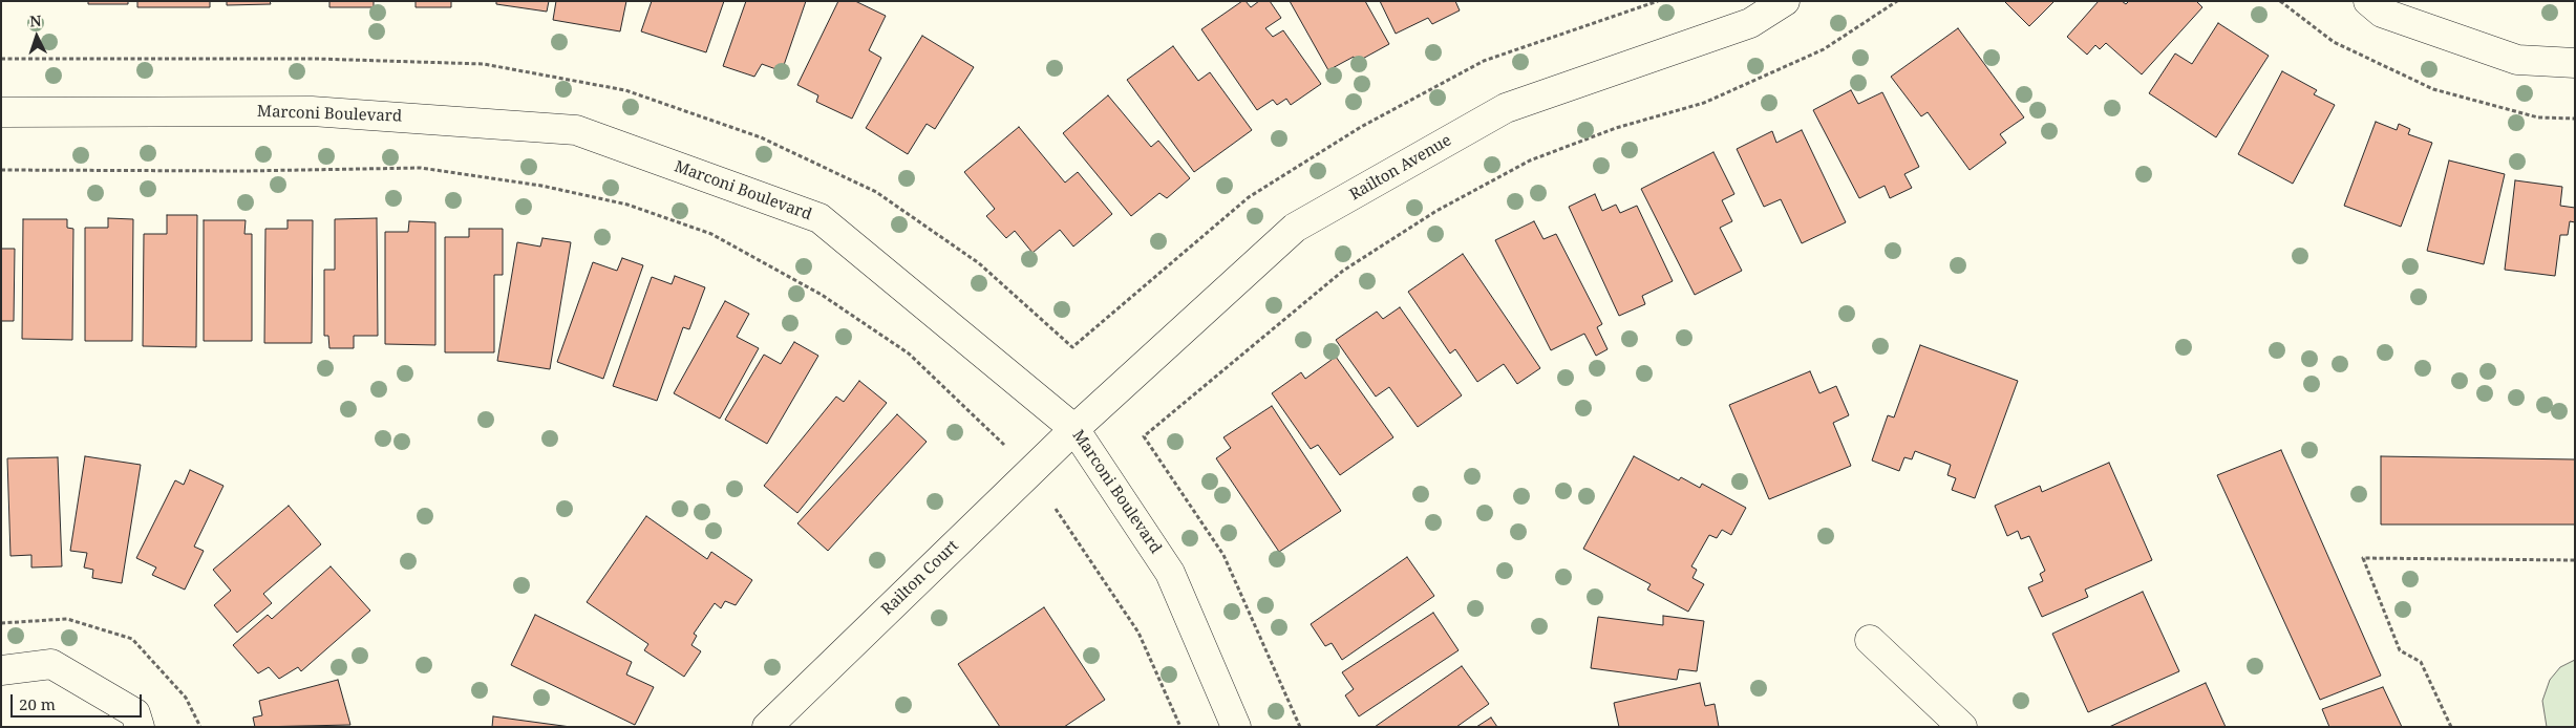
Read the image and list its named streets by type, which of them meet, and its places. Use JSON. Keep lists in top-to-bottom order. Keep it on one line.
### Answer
{"streets":{"street":["Marconi Boulevard","Railton Avenue","Railton Court"]},"crossings":[["Marconi Boulevard","Railton Avenue"],["Marconi Boulevard","Railton Court"],["Railton Avenue","Railton Court"]],"scale_bar":"20 m","north":"top"}
